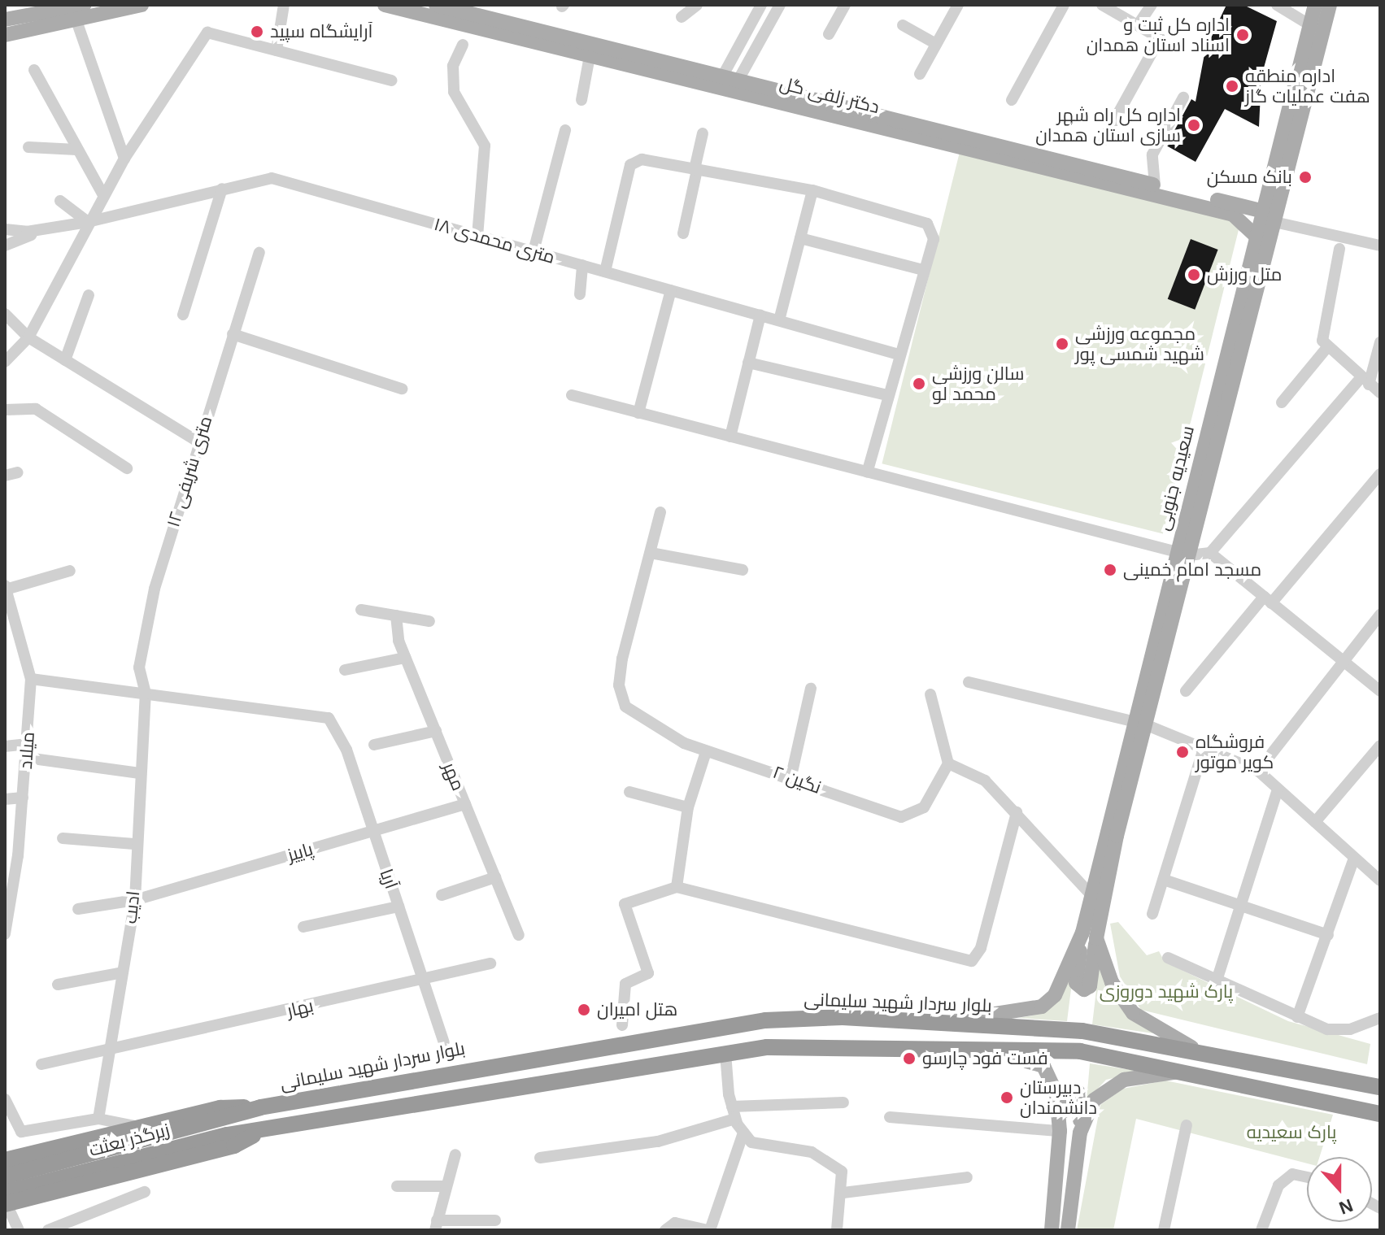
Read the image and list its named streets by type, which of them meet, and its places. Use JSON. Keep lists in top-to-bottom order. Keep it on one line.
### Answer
{"streets":{"highway":["بلوار سردار شهید سلیمانی","زیرگذر بعثت"],"main road":["دکتر زلفی گل","سعیدیه جنوبی"],"street":["۱۸ متری محمدی","۱۲ متری شریفی","میلاد","مهر","نگین ۲","پاییز","آریا","ادیب","بهار"]},"crossings":[["دکتر زلفی گل","سعیدیه جنوبی"],["۱۲ متری شریفی","آریا"],["۱۲ متری شریفی","ادیب"],["سعیدیه جنوبی","بلوار سردار شهید سلیمانی"],["مهر","پاییز"],["پاییز","آریا"],["پاییز","ادیب"],["آریا","ادیب"],["آریا","بهار"],["ادیب","بهار"],["بلوار سردار شهید سلیمانی","زیرگذر بعثت"]],"parks":["پارک شهید دوروزی","پارک سعیدیه"],"places":["آرایشگاه سپید","اداره کل ثبت و اسناد استان همدان","اداره منطقه هفت عملیات گاز","اداره کل راه شهر سازی استان همدان","بانک مسکن","متل ورزش","مجموعه ورزشی شهید شمسی پور","سالن ورزشی محمد لو","مسجد امام خمینی","فروشگاه کویر موتور","هتل امیران","فست فود چارسو","دبیرستان دانشمندان"],"north":"bottom"}
